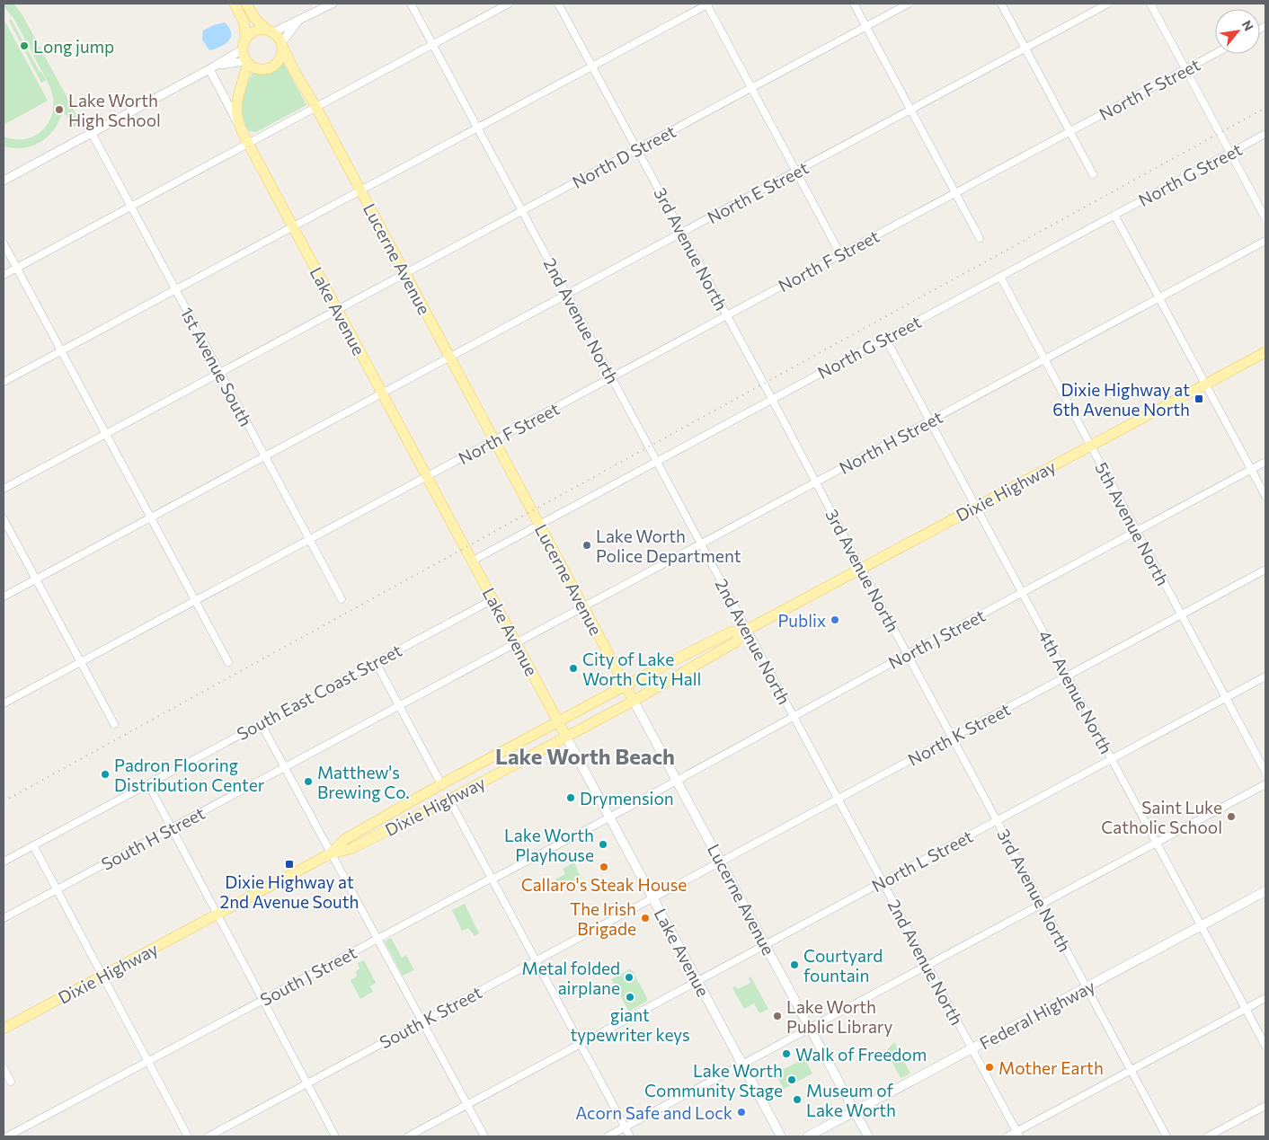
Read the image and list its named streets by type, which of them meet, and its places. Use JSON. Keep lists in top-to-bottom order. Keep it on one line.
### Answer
{"streets":{"main road":["Lucerne Avenue","Lake Avenue","Dixie Highway","Federal Highway"],"street":["North F Street","North D Street","North G Street","North E Street","3rd Avenue North","2nd Avenue North","1st Avenue South","North H Street","5th Avenue North","North J Street","South East Coast Street","4th Avenue North","North K Street","South H Street","North L Street","South J Street","South K Street"]},"crossings":[["North F Street","3rd Avenue North"],["North F Street","Lucerne Avenue"],["North F Street","Lake Avenue"],["North F Street","2nd Avenue North"],["North F Street","1st Avenue South"],["North D Street","3rd Avenue North"],["North D Street","Lucerne Avenue"],["North D Street","Lake Avenue"],["North D Street","2nd Avenue North"],["North D Street","1st Avenue South"],["North G Street","3rd Avenue North"],["North G Street","Lucerne Avenue"],["North G Street","Lake Avenue"],["North G Street","2nd Avenue North"],["North G Street","5th Avenue North"],["North G Street","4th Avenue North"],["North E Street","3rd Avenue North"],["North E Street","Lucerne Avenue"],["North E Street","Lake Avenue"],["North E Street","2nd Avenue North"],["North E Street","1st Avenue South"],["3rd Avenue North","North H Street"],["3rd Avenue North","Dixie Highway"],["3rd Avenue North","North J Street"],["3rd Avenue North","North K Street"],["3rd Avenue North","North L Street"],["3rd Avenue North","Federal Highway"],["Lucerne Avenue","Lake Avenue"],["Lucerne Avenue","North H Street"],["Lucerne Avenue","Dixie Highway"],["Lucerne Avenue","North J Street"],["Lucerne Avenue","North K Street"],["Lucerne Avenue","North L Street"],["Lucerne Avenue","Federal Highway"],["Lake Avenue","North H Street"],["Lake Avenue","Dixie Highway"],["Lake Avenue","North J Street"],["Lake Avenue","South East Coast Street"],["Lake Avenue","North K Street"],["Lake Avenue","South H Street"],["Lake Avenue","North L Street"],["Lake Avenue","South J Street"],["Lake Avenue","South K Street"],["2nd Avenue North","North H Street"],["2nd Avenue North","Dixie Highway"],["2nd Avenue North","North J Street"],["2nd Avenue North","North K Street"],["2nd Avenue North","North L Street"],["2nd Avenue North","Federal Highway"],["North H Street","5th Avenue North"],["North H Street","4th Avenue North"],["North H Street","South H Street"],["Dixie Highway","5th Avenue North"],["Dixie Highway","4th Avenue North"],["5th Avenue North","North J Street"],["5th Avenue North","North K Street"],["5th Avenue North","North L Street"],["North J Street","4th Avenue North"],["North J Street","South J Street"],["4th Avenue North","North K Street"],["4th Avenue North","North L Street"],["4th Avenue North","Federal Highway"],["North K Street","South K Street"]],"districts":["Lake Worth Beach"],"places":{"other":["Long jump","Lake Worth High School","Lake Worth Police Department","Publix","City of Lake Worth City Hall","Padron Flooring Distribution Center","Matthew's Brewing Co.","Drymension","Saint Luke Catholic School","Lake Worth Playhouse","Callaro's Steak House","The Irish Brigade","Courtyard fountain","Metal folded airplane","giant typewriter keys","Lake Worth Public Library","Walk of Freedom","Mother Earth","Lake Worth Community Stage","Museum of Lake Worth","Acorn Safe and Lock"],"transit":["Dixie Highway at 6th Avenue North","Dixie Highway at 2nd Avenue South"]},"north":"top right"}
